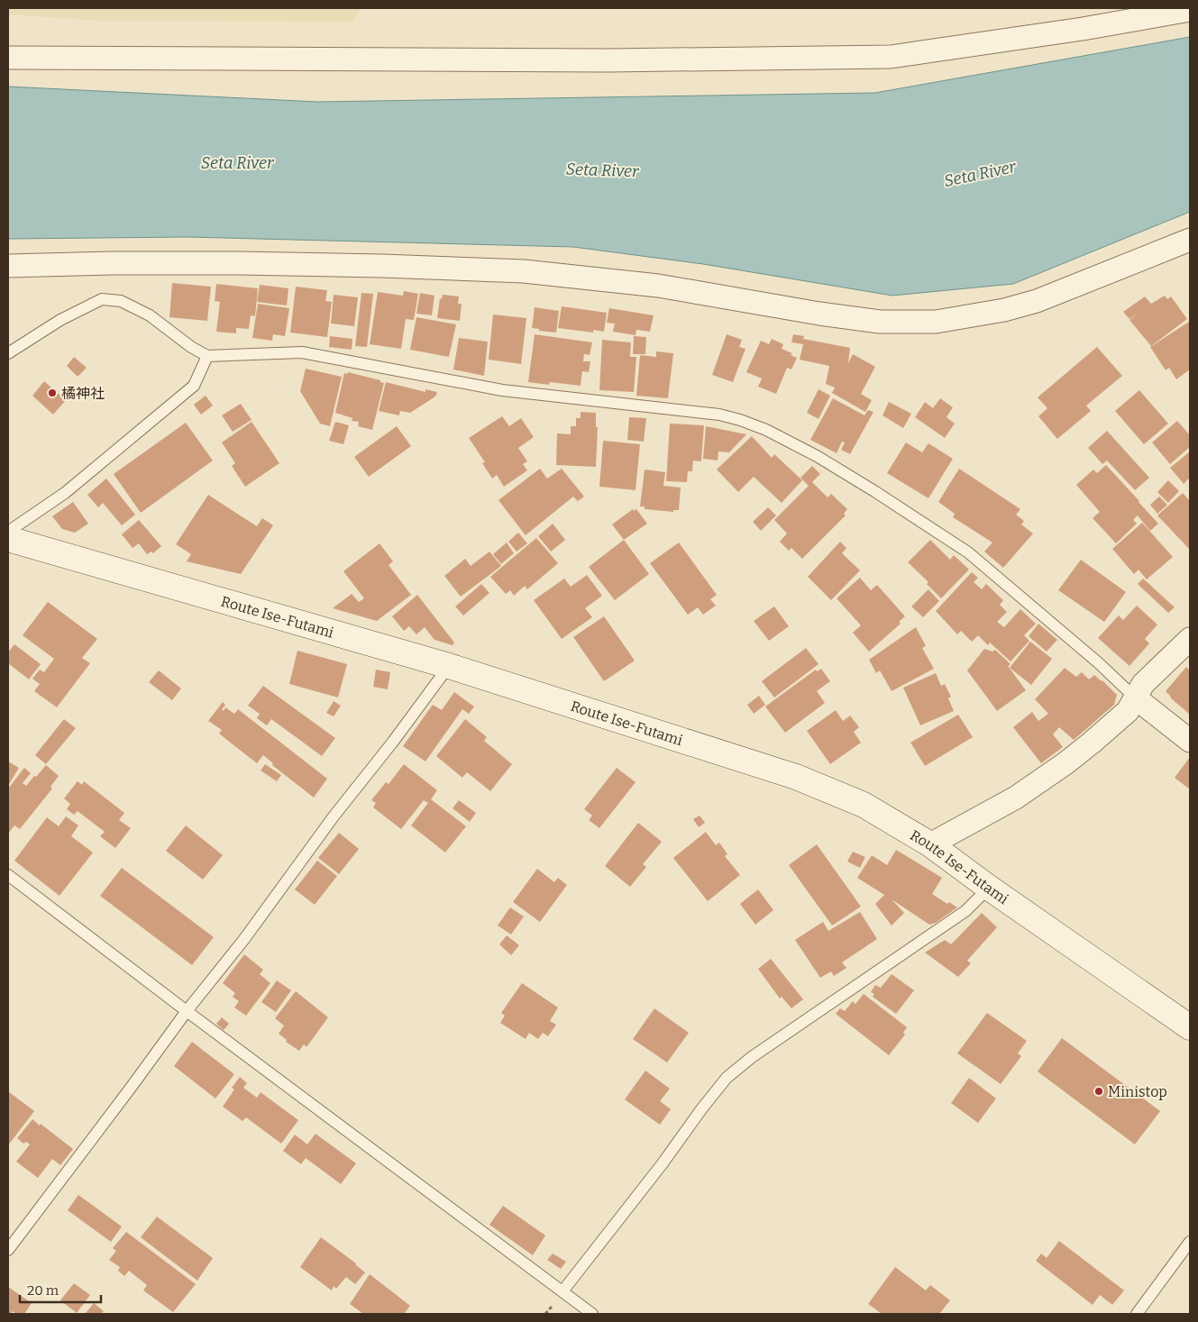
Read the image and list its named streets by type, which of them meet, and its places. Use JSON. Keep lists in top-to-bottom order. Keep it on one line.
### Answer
{"streets":{"main road":["Route Ise-Futami"]},"water":["Seta River"],"places":["橘神社","Ministop"],"scale_bar":"20 m"}
